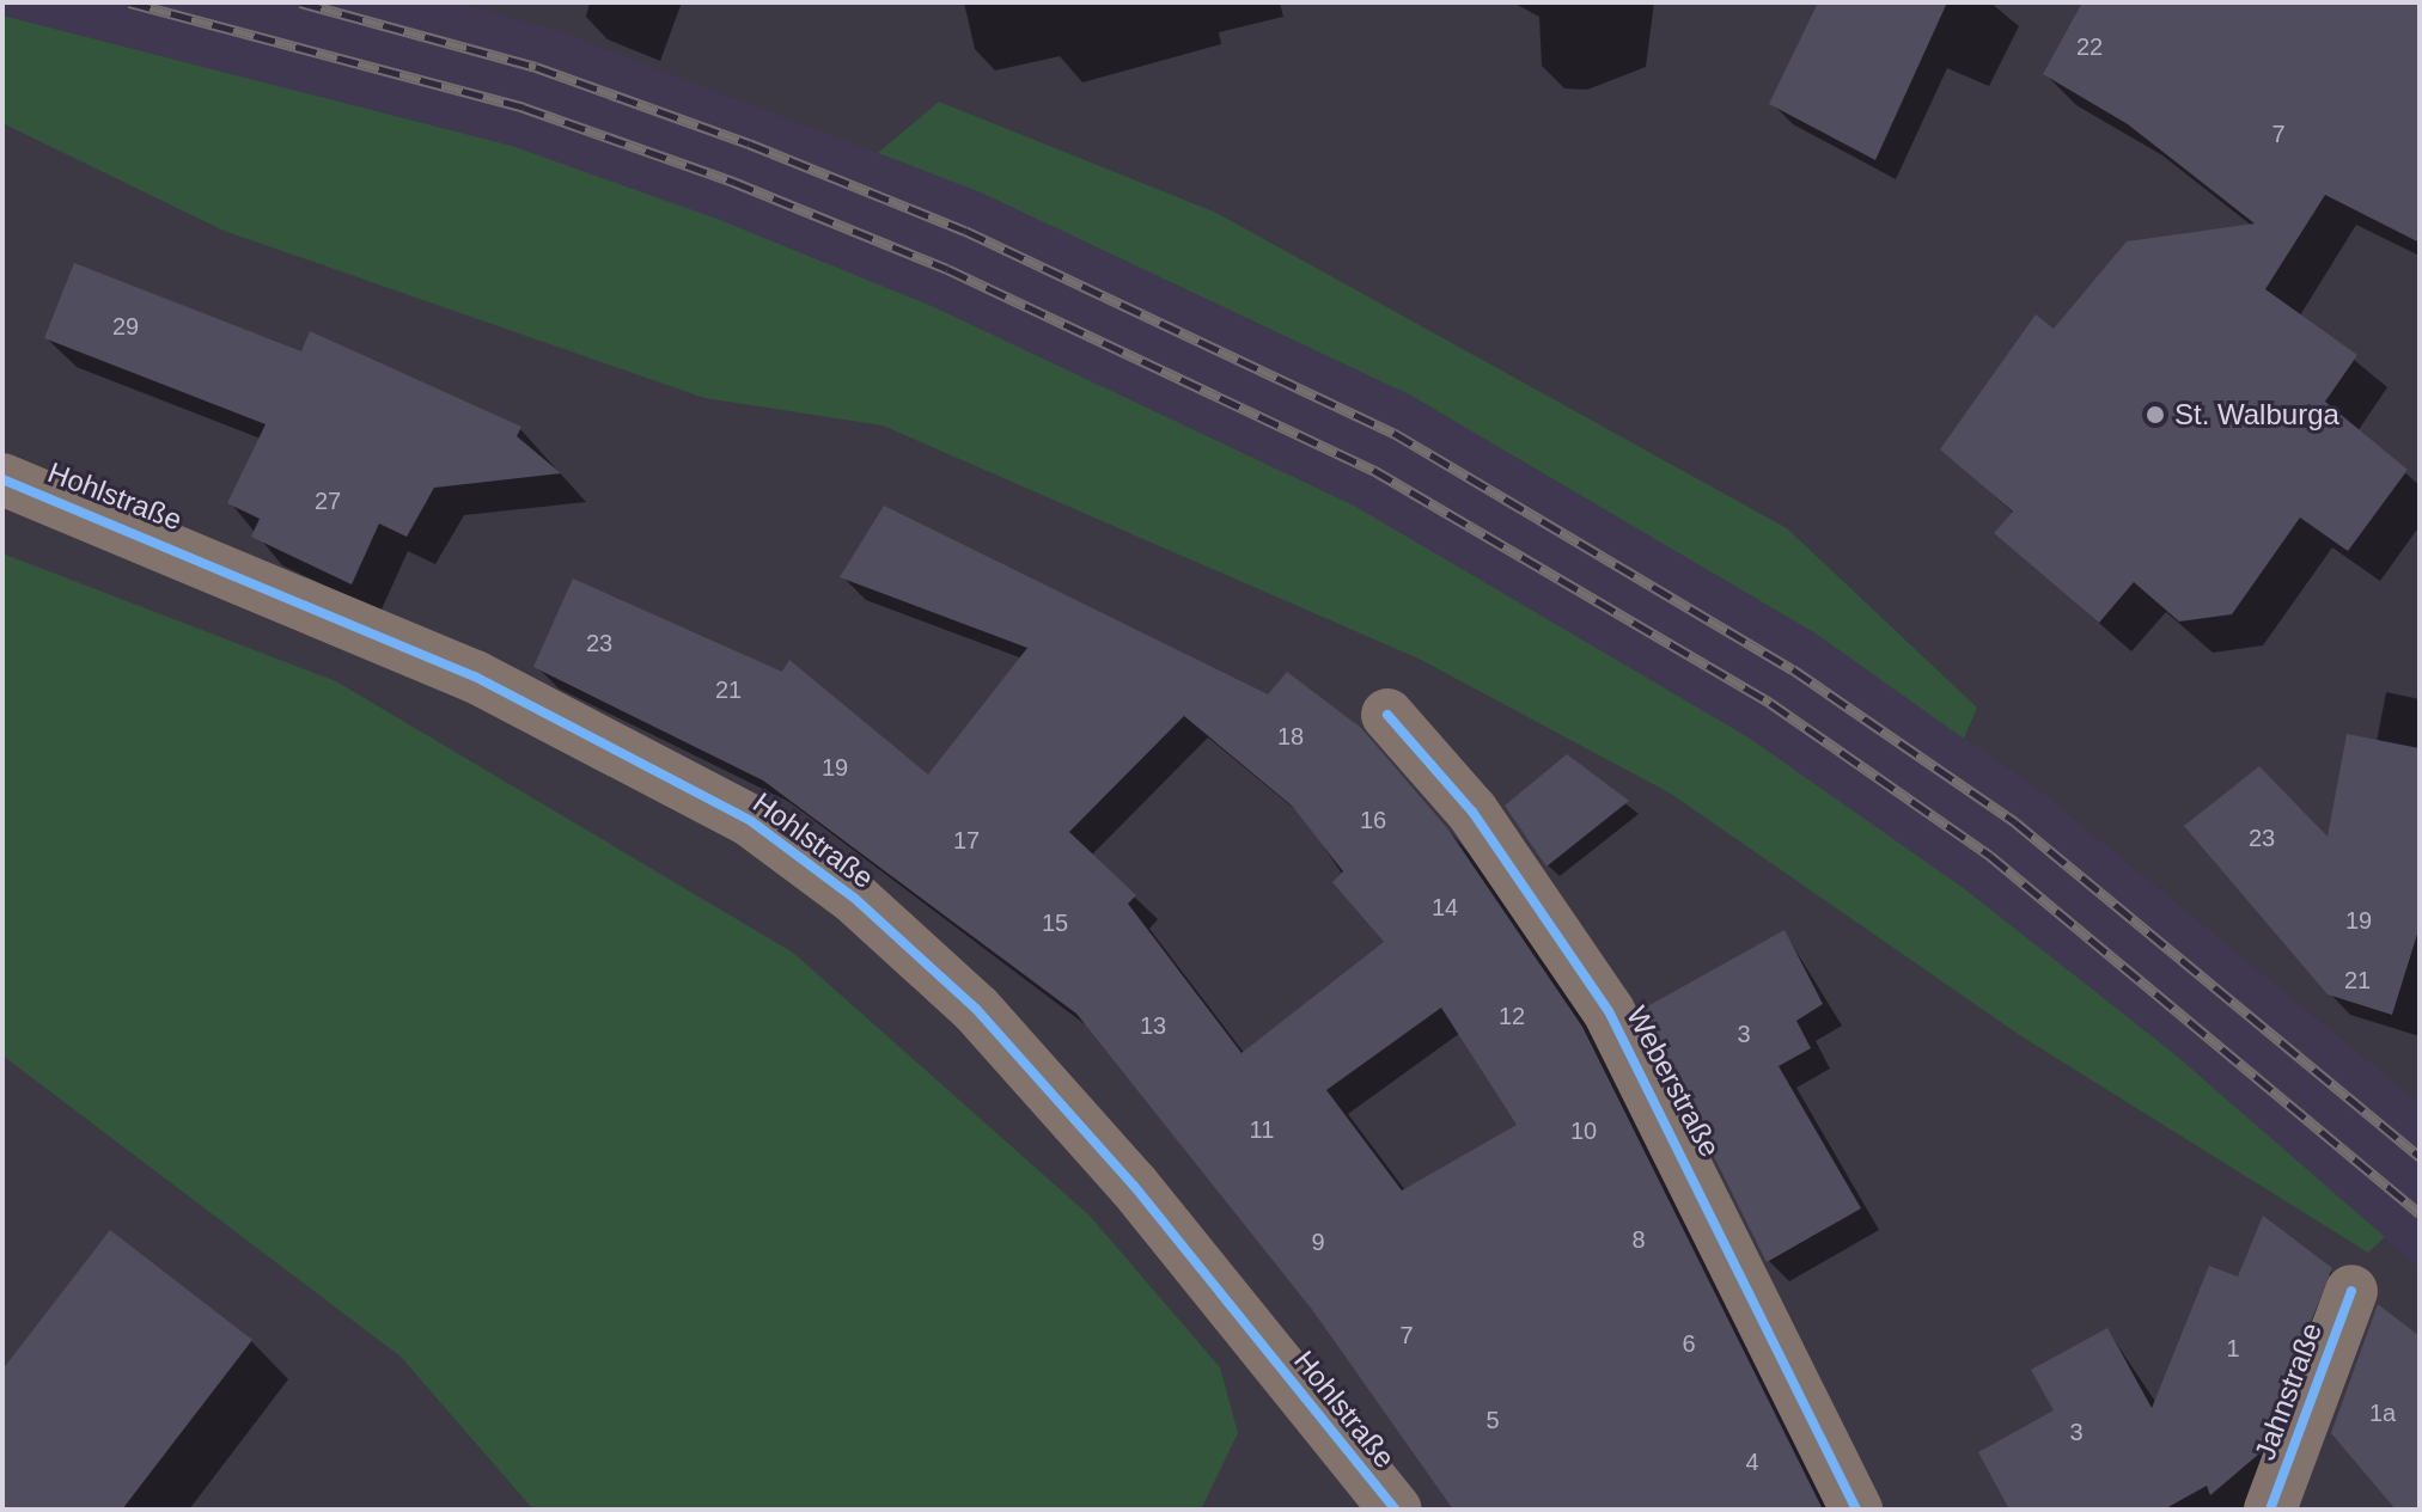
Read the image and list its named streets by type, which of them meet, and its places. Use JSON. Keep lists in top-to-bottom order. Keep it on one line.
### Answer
{"streets":{"street":["Hohlstraße","Weberstraße","Jahnstraße"]},"places":["St. Walburga"],"house_numbers":["22","7","29","27","23","21","18","19","16","23","17","14","19","15","21","12","13","3","11","10","8","9","7","6","1","1a","5","3","4"]}
